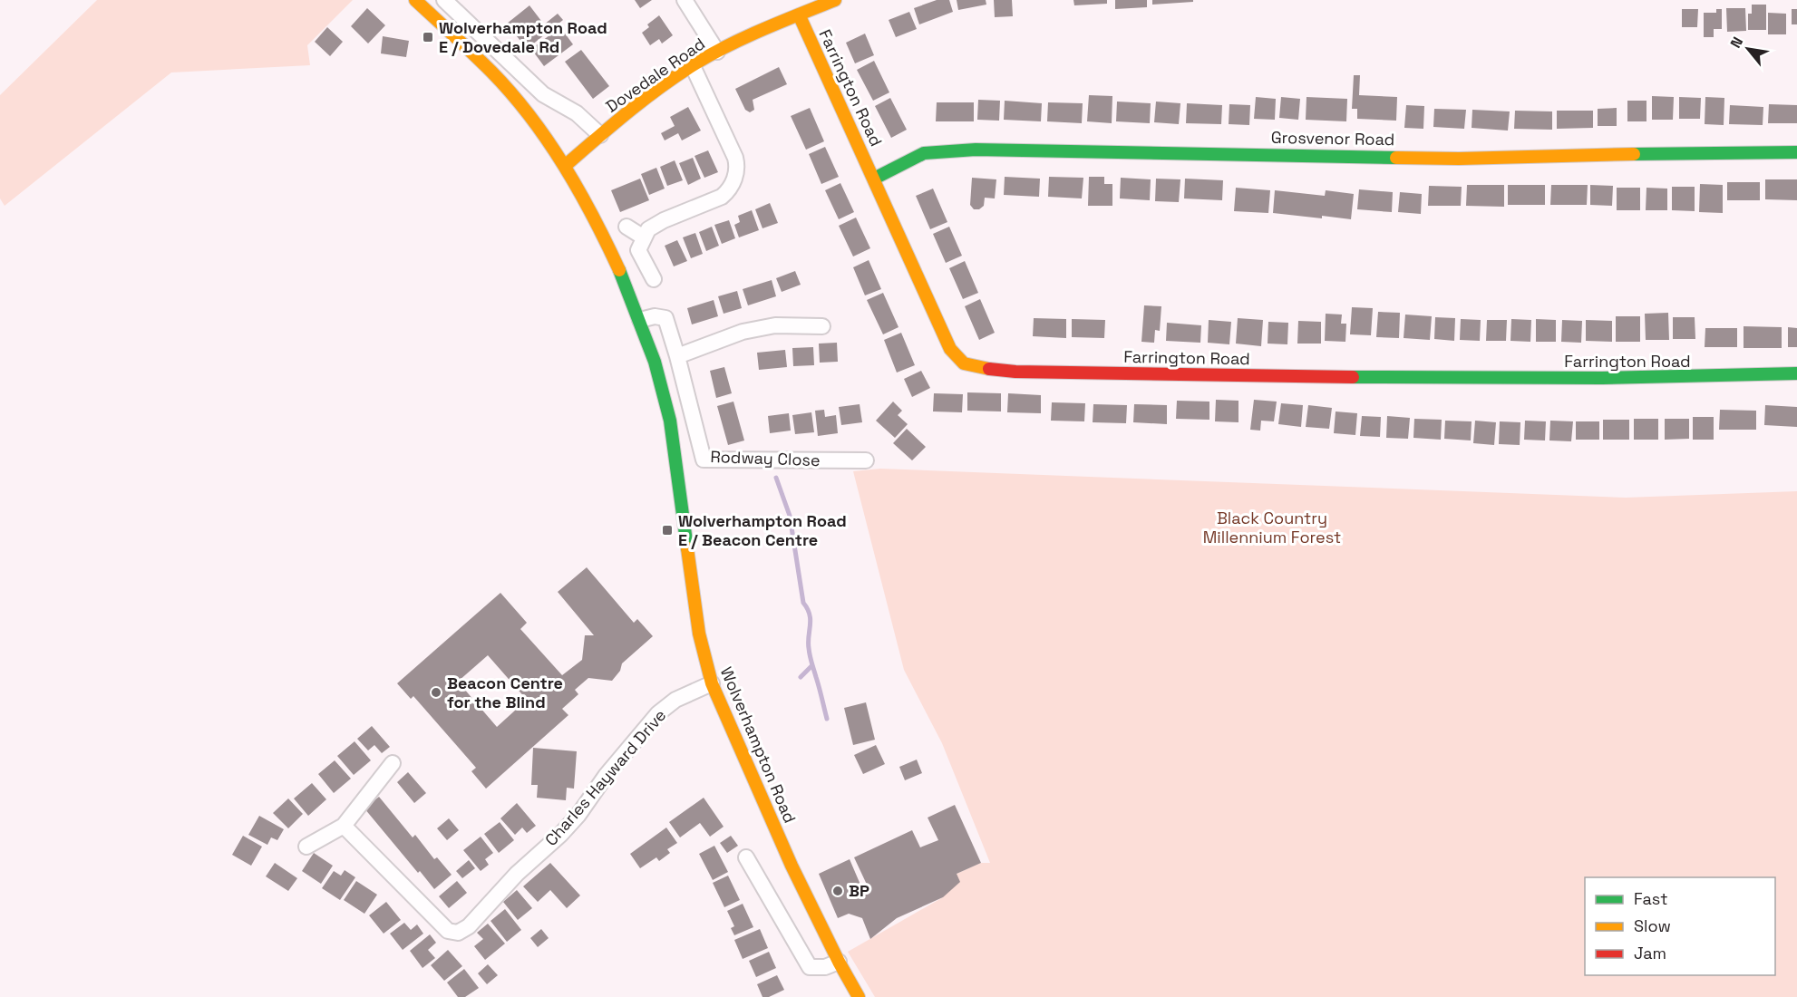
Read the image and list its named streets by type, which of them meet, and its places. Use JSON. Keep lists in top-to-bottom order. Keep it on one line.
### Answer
{"streets":{"street":["Dovedale Road","Farrington Road","Grosvenor Road","Rodway Close","Wolverhampton Road","Charles Hayward Drive"]},"crossings":[["Dovedale Road","Farrington Road"],["Dovedale Road","Wolverhampton Road"],["Farrington Road","Grosvenor Road"],["Rodway Close","Wolverhampton Road"],["Wolverhampton Road","Charles Hayward Drive"]],"parks":["Black Country Millennium Forest"],"places":{"transit":["Wolverhampton Road E / Dovedale Rd","Wolverhampton Road E / Beacon Centre"],"other":["Beacon Centre for the Blind","BP"]},"legend":["Fast","Slow","Jam"],"north":"top left"}
